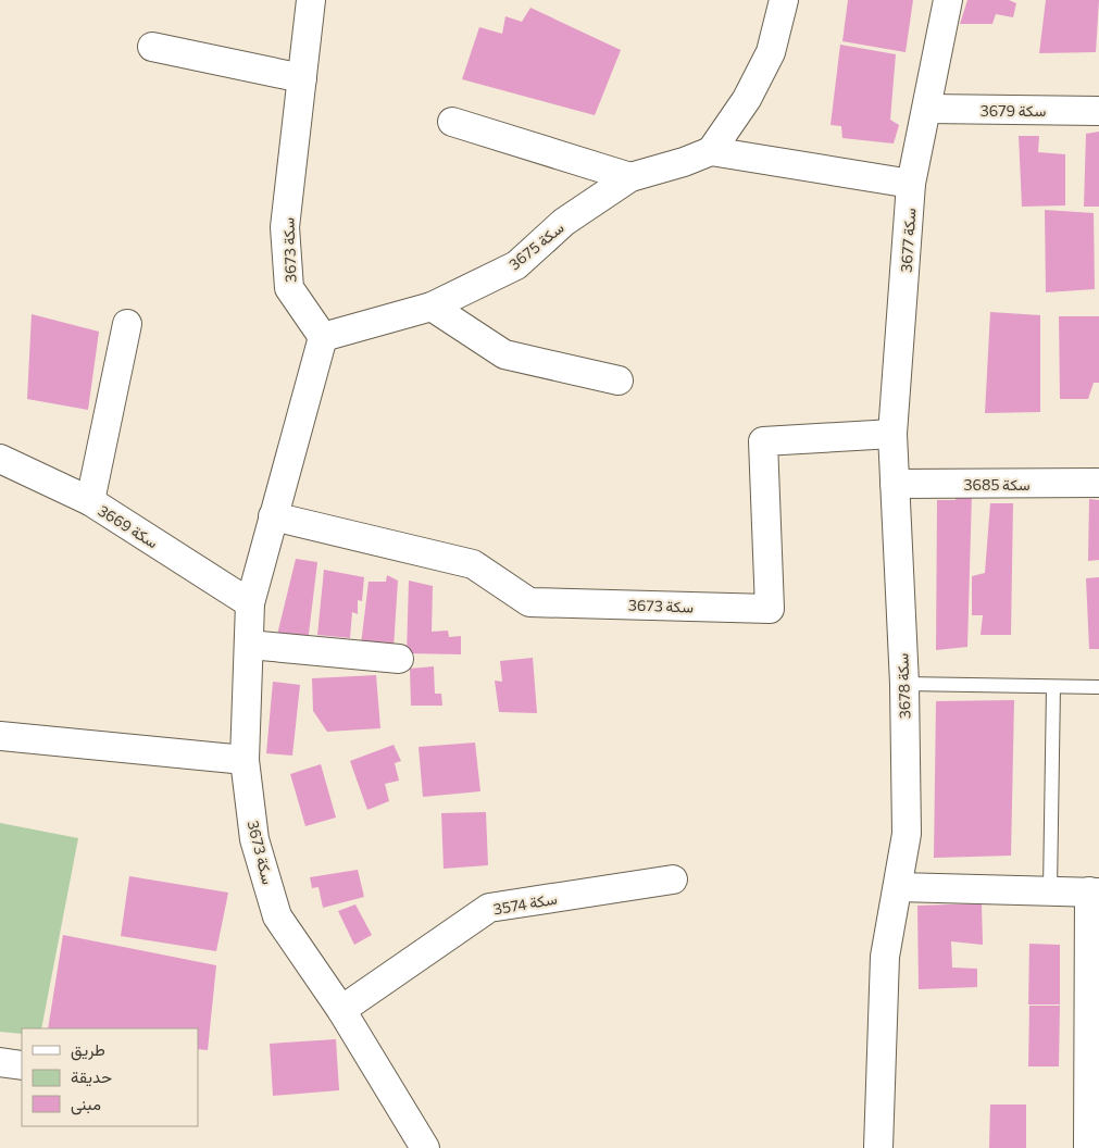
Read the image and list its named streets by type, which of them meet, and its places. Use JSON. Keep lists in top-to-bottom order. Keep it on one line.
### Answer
{"streets":{"street":["سكة 3679","سكة 3677","سكة 3675","سكة 3673","سكة 3685","سكة 3669","سكة 3678","سكة 3574"]},"crossings":[["سكة 3679","سكة 3677"],["سكة 3677","سكة 3673"],["سكة 3677","سكة 3685"],["سكة 3677","سكة 3678"],["سكة 3675","سكة 3673"],["سكة 3673","سكة 3669"],["سكة 3673","سكة 3574"],["سكة 3685","سكة 3678"]],"legend":["طريق","حديقة","مبنى"]}
